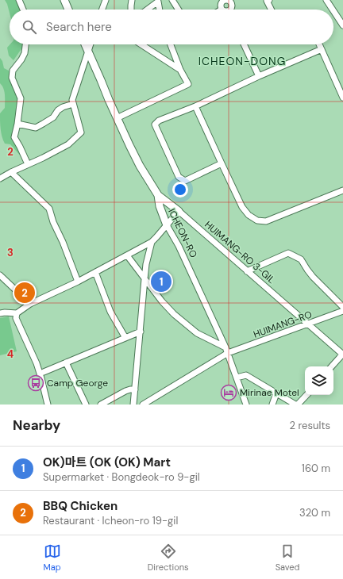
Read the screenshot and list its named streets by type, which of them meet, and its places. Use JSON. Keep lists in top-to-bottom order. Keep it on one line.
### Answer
{"streets":{"main road":["ICHEON-RO","HUIMANG-RO 3-GIL"],"street":["HUIMANG-RO"]},"crossings":[["ICHEON-RO","HUIMANG-RO 3-GIL"],["ICHEON-RO","HUIMANG-RO"],["HUIMANG-RO 3-GIL","HUIMANG-RO"]],"districts":["ICHEON-DONG"],"places":{"bus stop":["Camp George"],"hotel":["Mirinae Motel"]},"page":{"search":"Search here","pins":["1","2"],"heading":["Nearby","2 results"],"list":[{"mark":"1","name":"OK)마트 (OK (OK) Mart","note":"Supermarket · Bongdeok-ro 9-gil","value":"160 m"},{"mark":"2","name":"BBQ Chicken","note":"Restaurant · Icheon-ro 19-gil","value":"320 m"}],"nav":["Map","Directions","Saved"]},"grid":{"rows":["2","3","4"]}}
